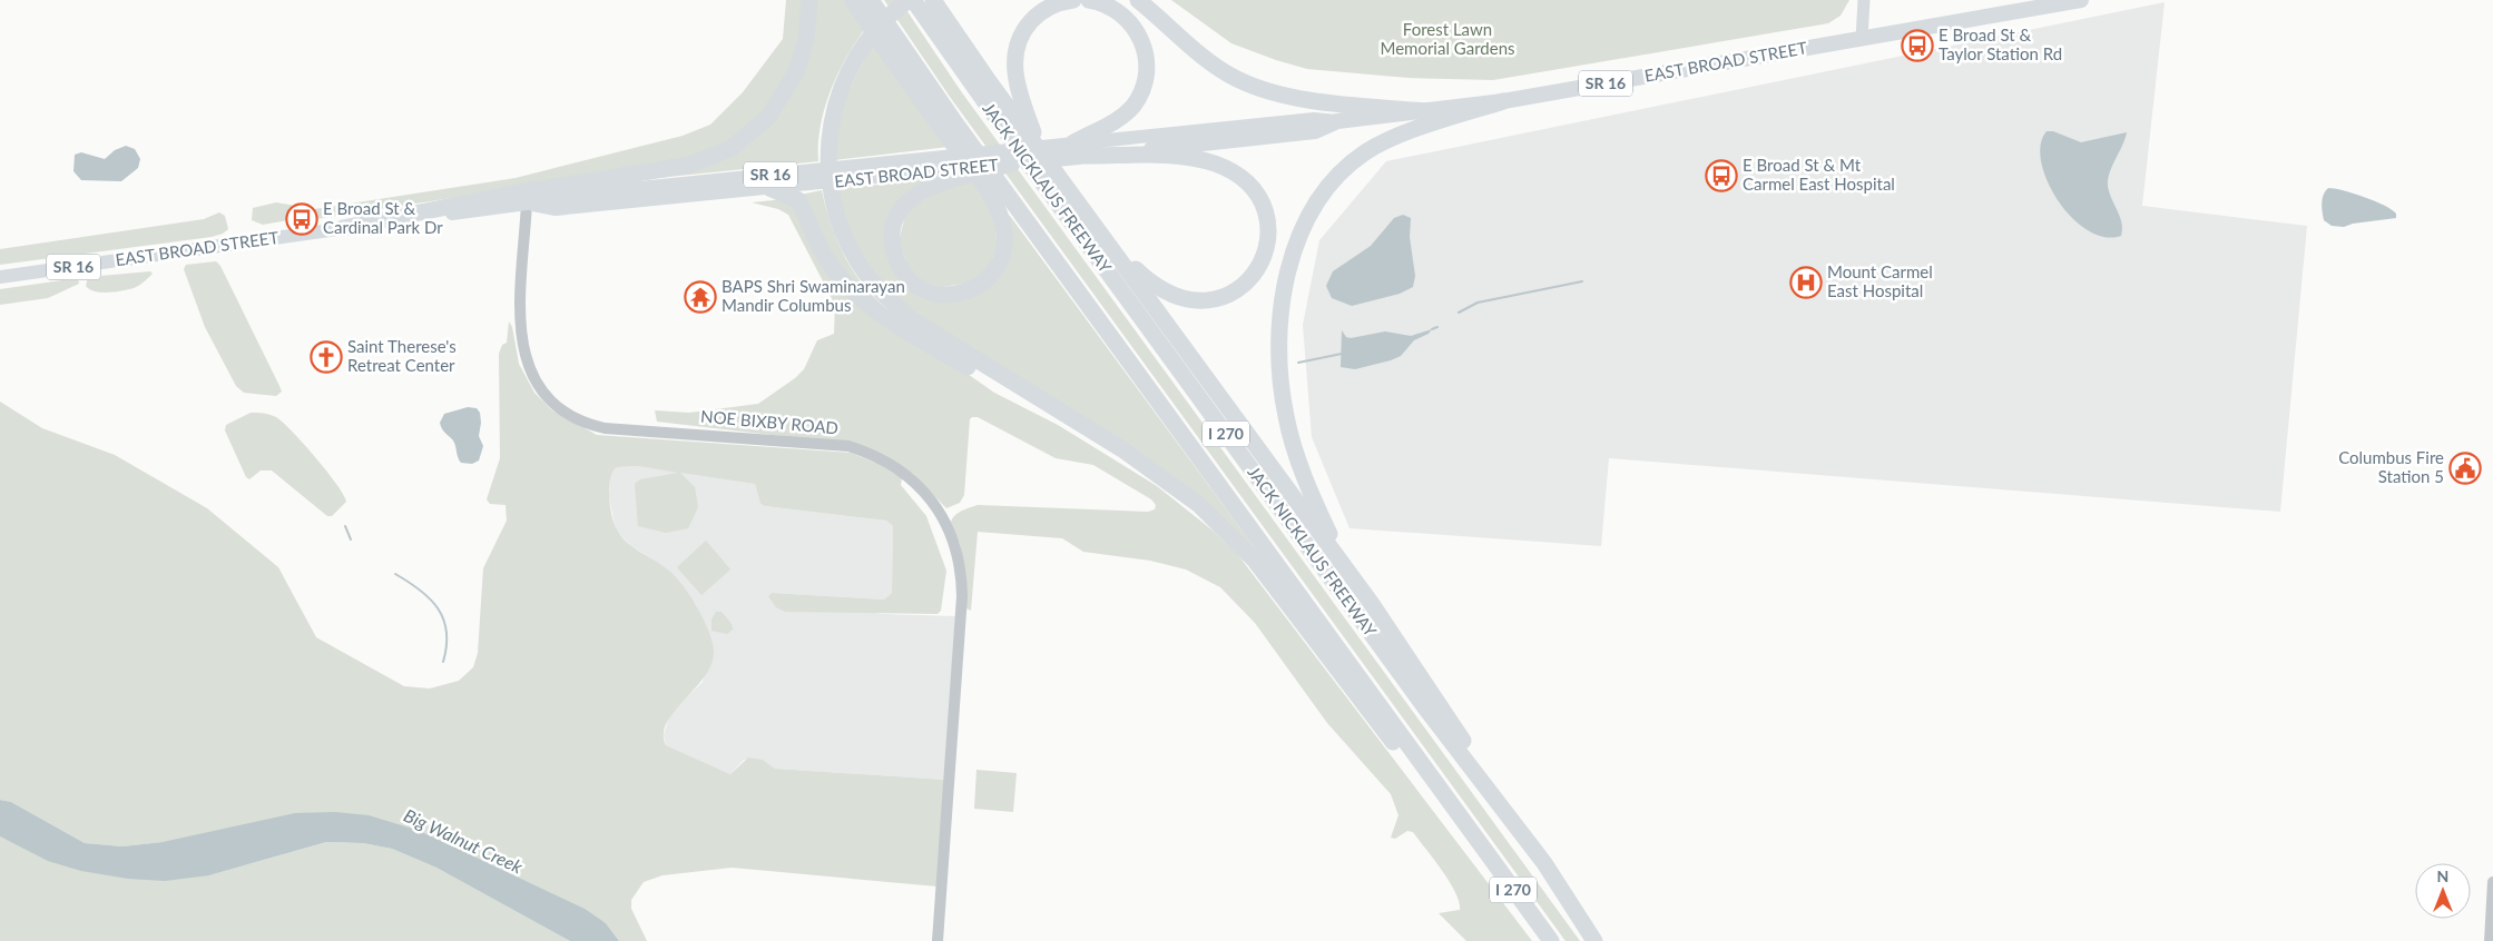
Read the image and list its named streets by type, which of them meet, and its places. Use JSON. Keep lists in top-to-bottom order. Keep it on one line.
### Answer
{"streets":{"highway":["EAST BROAD STREET","SR 16","JACK NICKLAUS FREEWAY","I 270"],"street":["NOE BIXBY ROAD"]},"crossings":[["EAST BROAD STREET","NOE BIXBY ROAD"]],"water":["Big Walnut Creek"],"parks":["Forest Lawn Memorial Gardens"],"places":{"bus stop":["E Broad St & Taylor Station Rd","E Broad St & Mt Carmel East Hospital","E Broad St & Cardinal Park Dr"],"hospital":["Mount Carmel East Hospital"],"temple":["BAPS Shri Swaminarayan Mandir Columbus"],"church":["Saint Therese's Retreat Center"],"public building":["Columbus Fire Station 5"]},"north":"top"}
